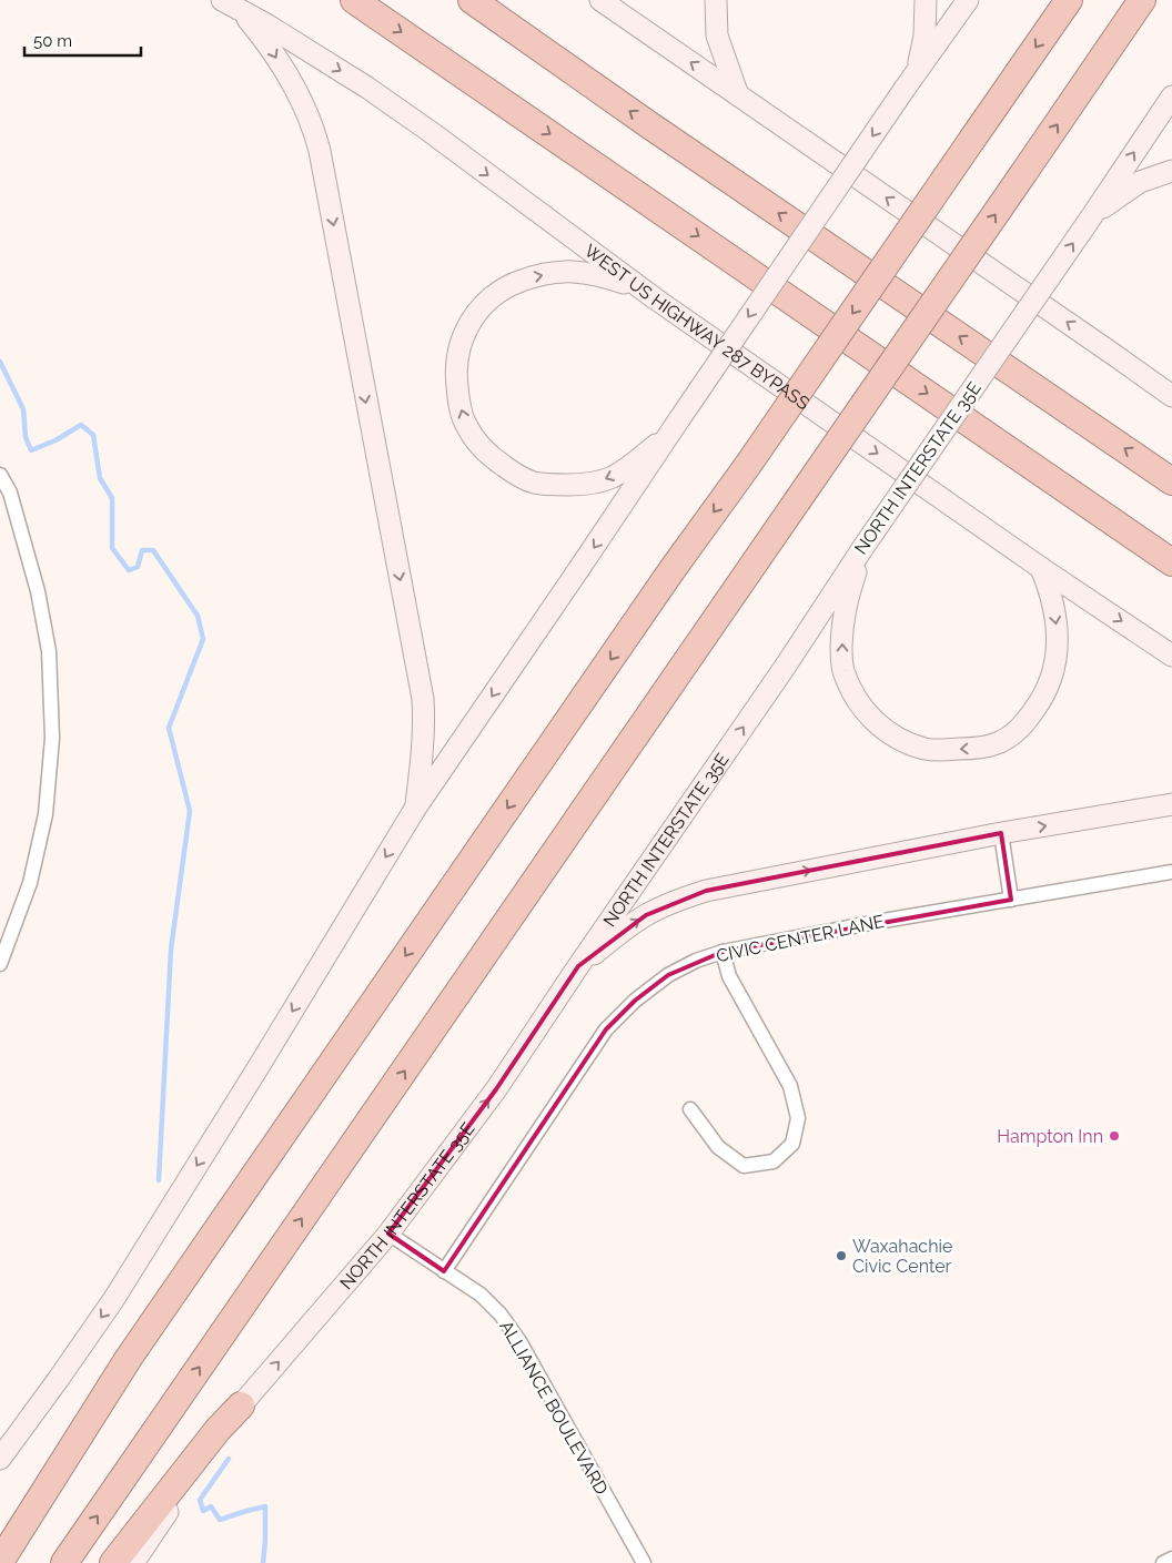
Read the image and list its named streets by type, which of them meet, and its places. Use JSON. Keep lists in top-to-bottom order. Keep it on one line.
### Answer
{"streets":{"main road":["WEST US HIGHWAY 287 BYPASS","NORTH INTERSTATE 35E"],"street":["CIVIC CENTER LANE","ALLIANCE BOULEVARD"]},"crossings":[["NORTH INTERSTATE 35E","ALLIANCE BOULEVARD"],["CIVIC CENTER LANE","ALLIANCE BOULEVARD"]],"one_way":["WEST US HIGHWAY 287 BYPASS","NORTH INTERSTATE 35E"],"places":["Hampton Inn","Waxahachie Civic Center"],"scale_bar":"50 m"}
